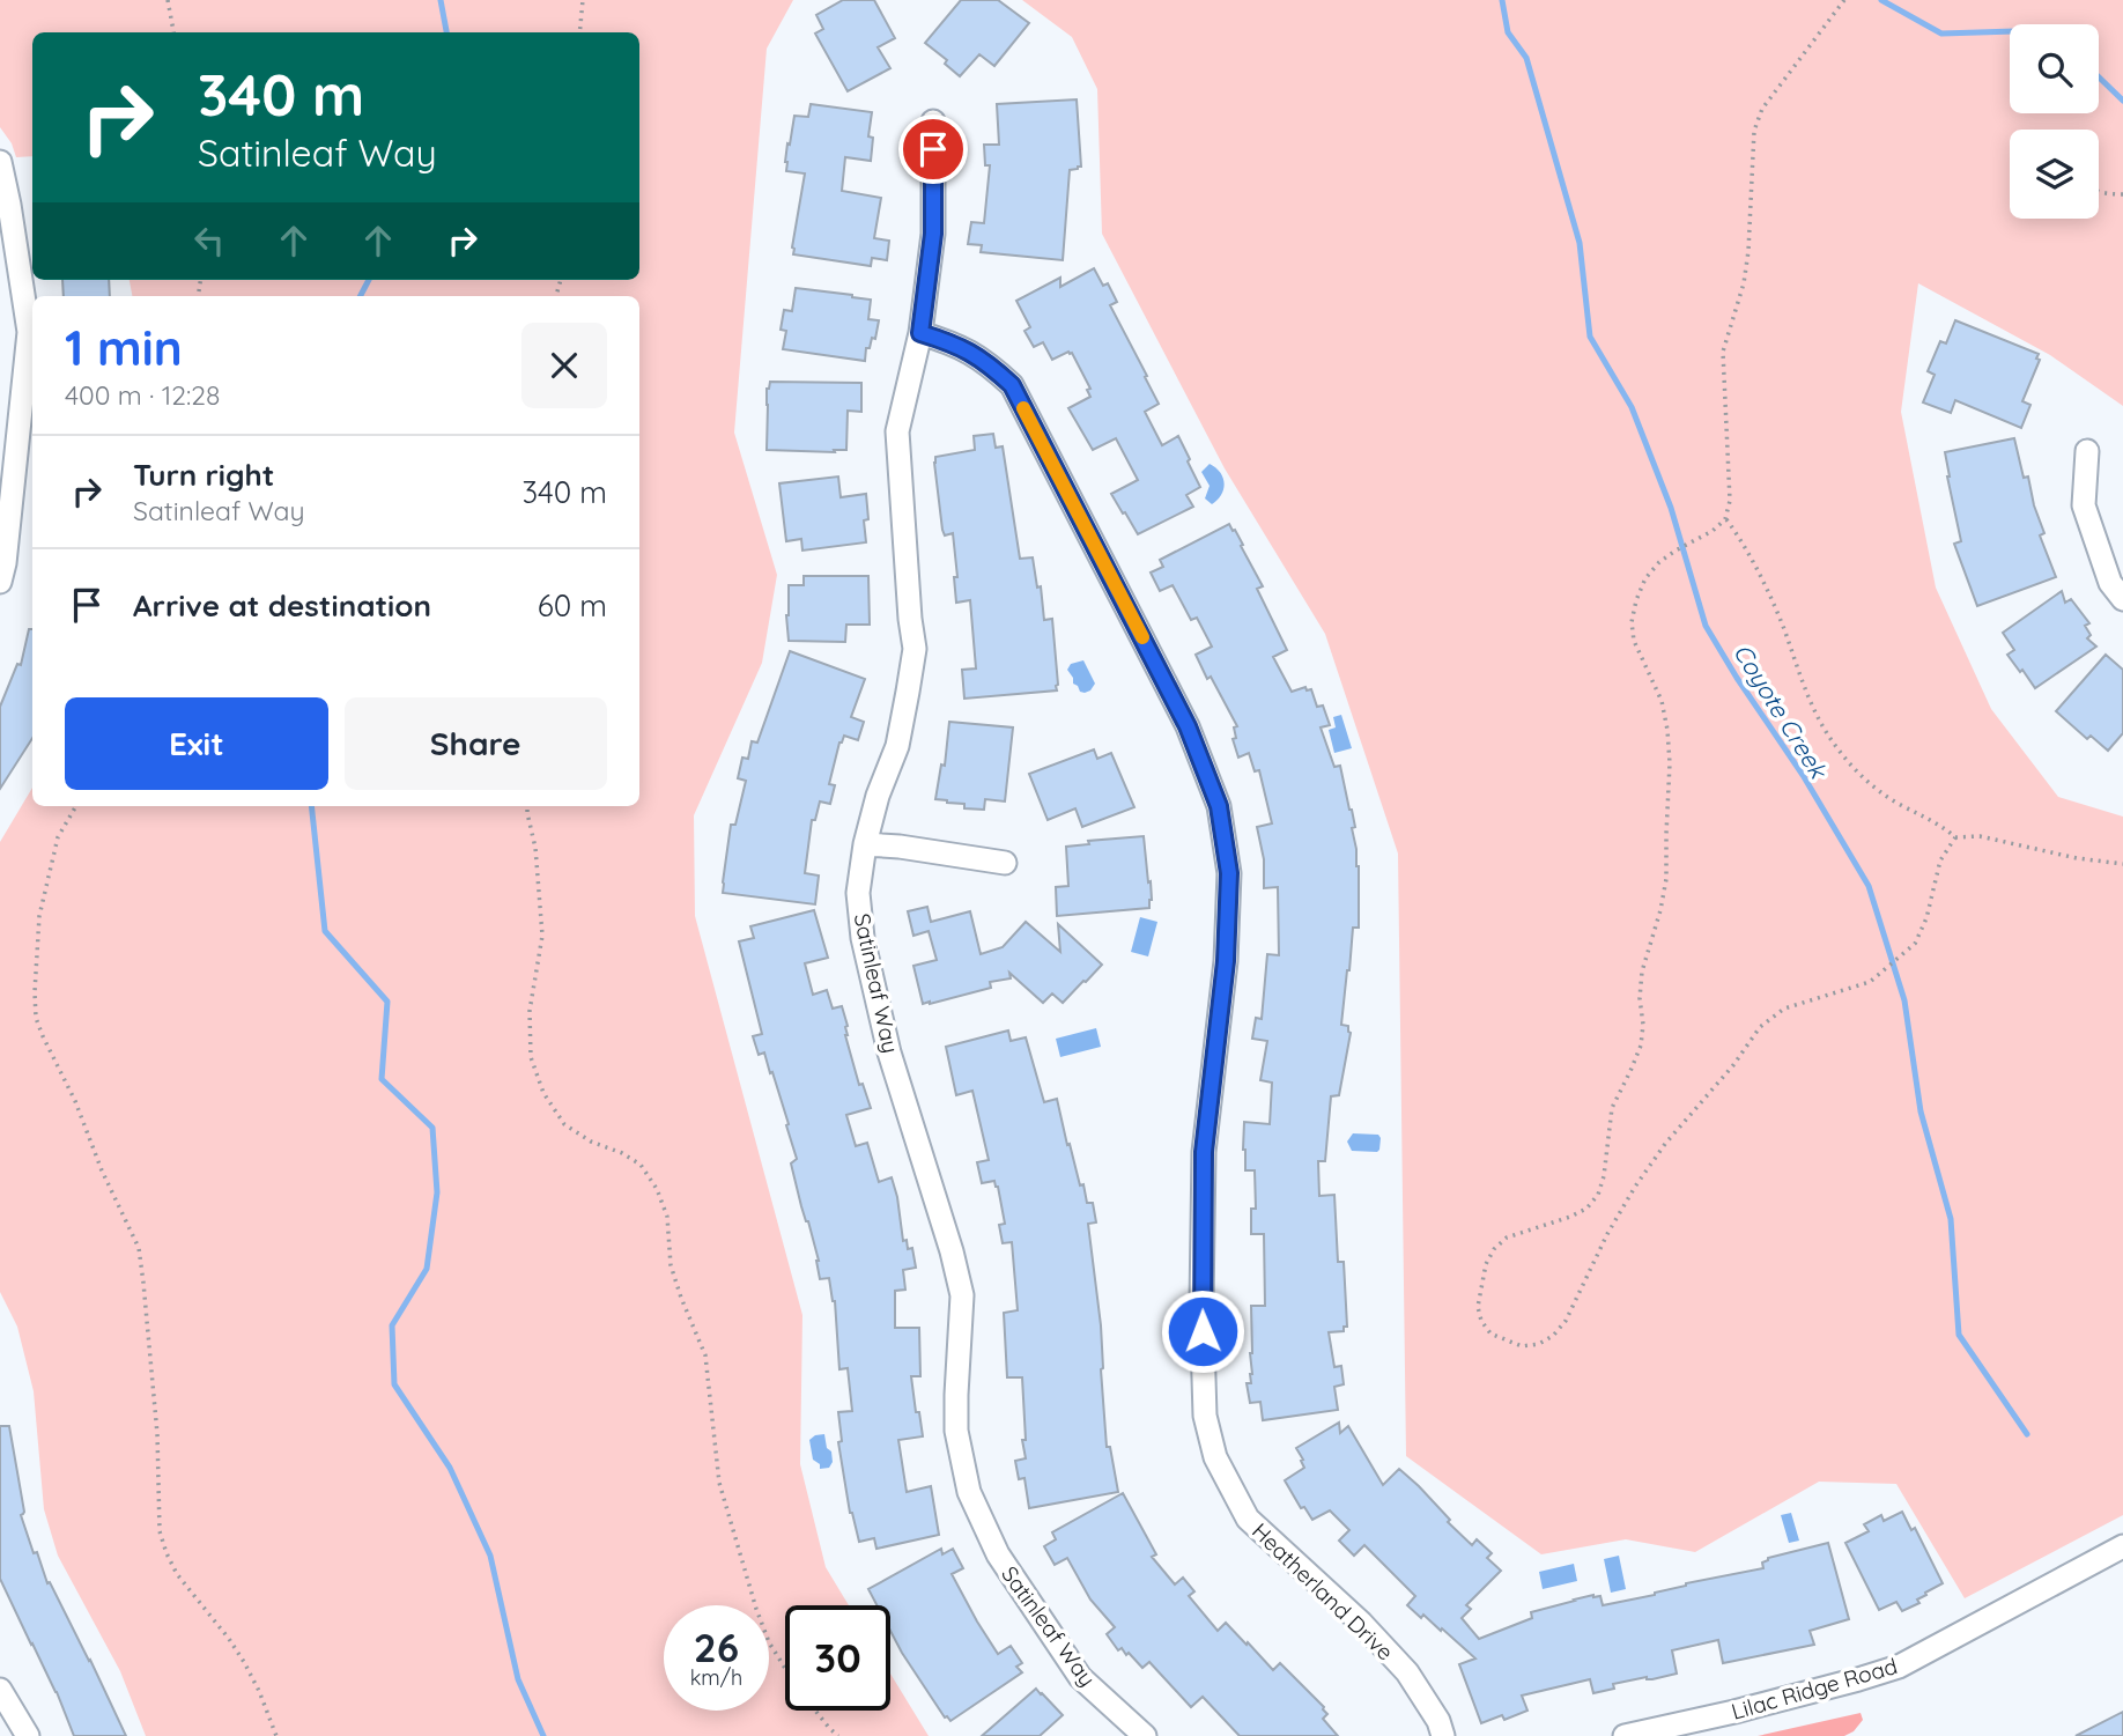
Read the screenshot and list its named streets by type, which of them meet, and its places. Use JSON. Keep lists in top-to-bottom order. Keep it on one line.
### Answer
{"streets":{"street":["Satinleaf Way","Heatherland Drive","Lilac Ridge Road"]},"crossings":[["Satinleaf Way","Heatherland Drive"]],"water":["Coyote Creek"],"page":{"turn":["340 m","Satinleaf Way"],"heading":["1 min","400 m · 12:28"],"list":[{"name":"Turn right","note":"Satinleaf Way","value":"340 m"},{"name":"Arrive at destination","value":"60 m"}],"buttons":["Exit","Share"],"speed":"26 km/h","limit":"30"}}
